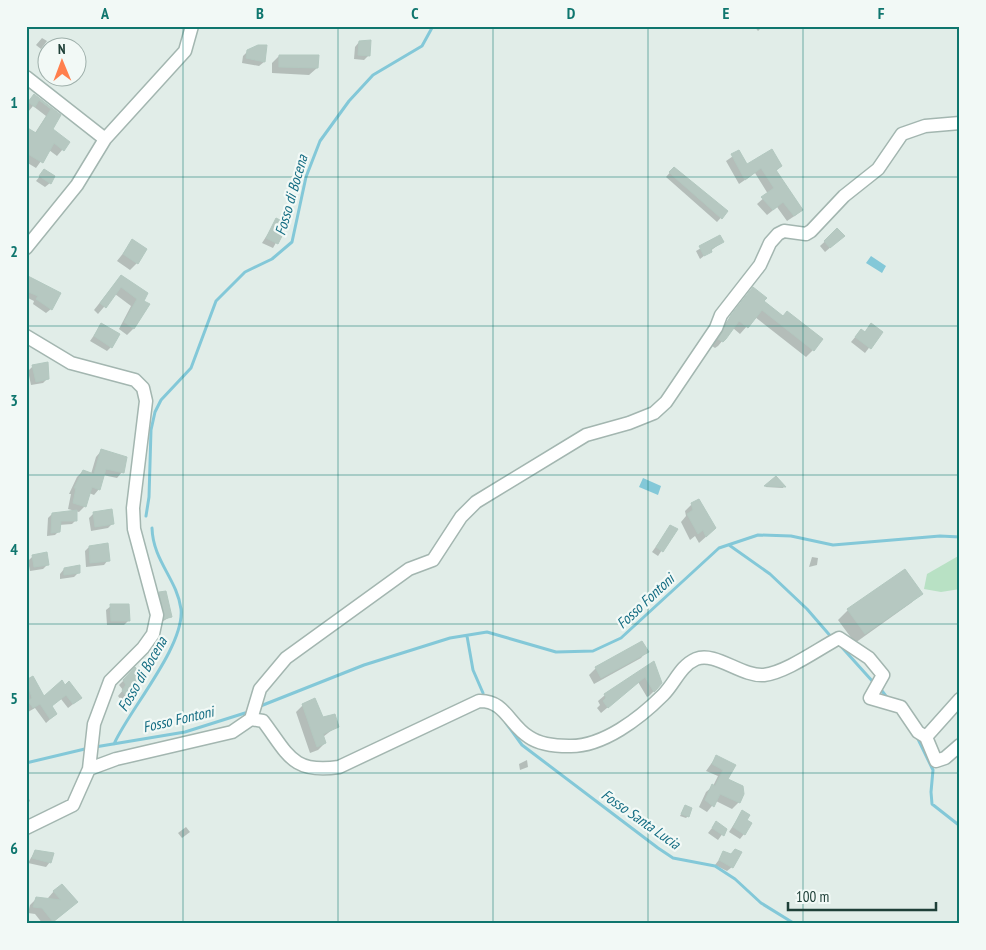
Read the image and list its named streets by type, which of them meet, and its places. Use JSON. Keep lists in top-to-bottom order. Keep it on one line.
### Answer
{"water":["Fosso di Bocena","Fosso Fontoni","Fosso Santa Lucia"],"scale_bar":"100 m","north":"top","grid":{"columns":["A","B","C","D","E","F"],"rows":["1","2","3","4","5","6"]}}
